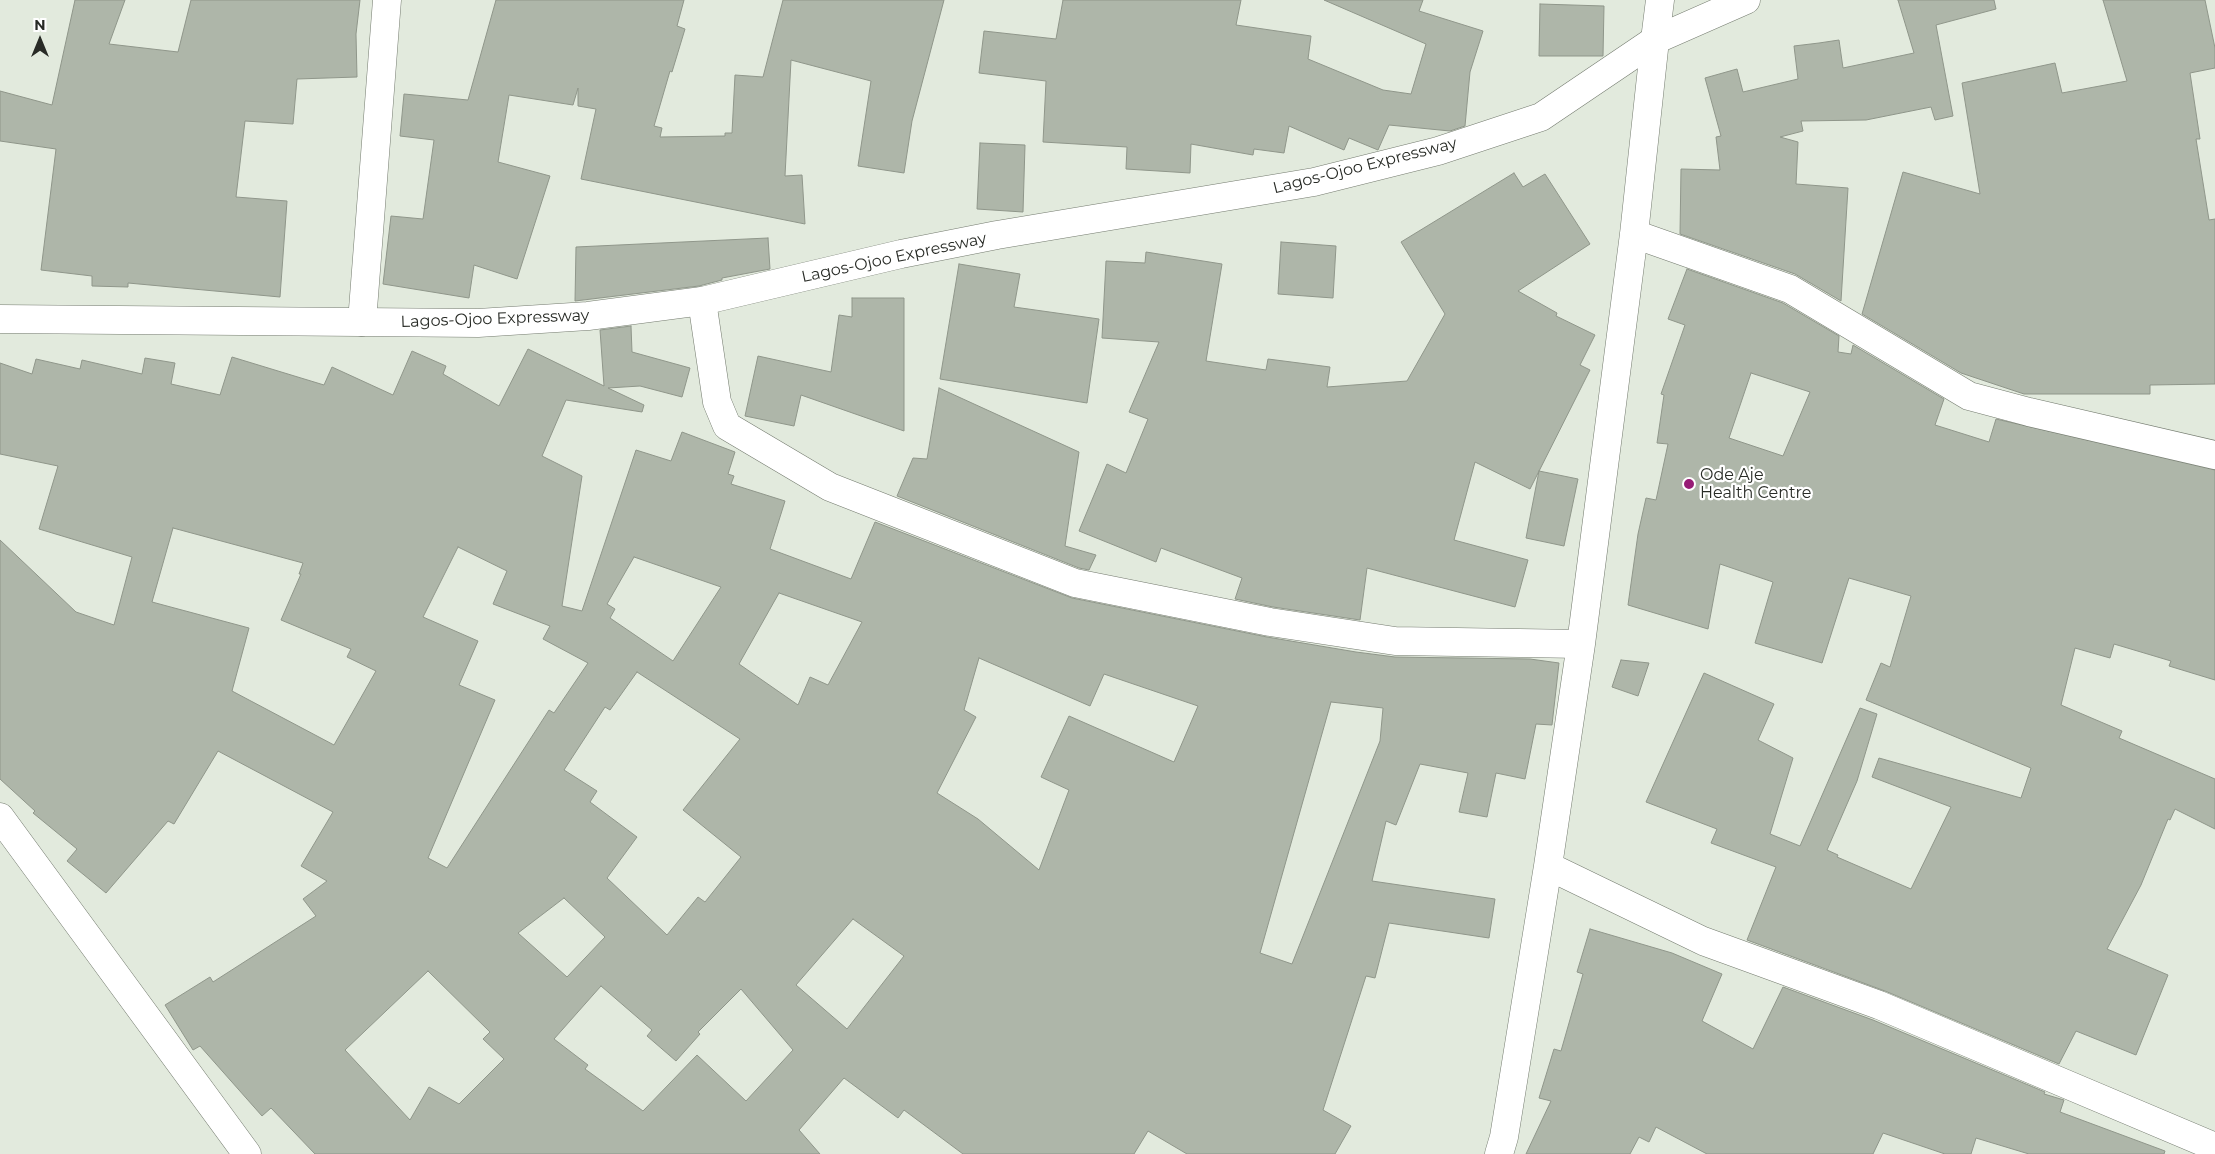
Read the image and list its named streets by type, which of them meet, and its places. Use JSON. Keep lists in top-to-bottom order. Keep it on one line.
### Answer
{"streets":{"street":["Lagos-Ojoo Expressway"]},"places":["Ode Aje Health Centre"],"north":"top"}
